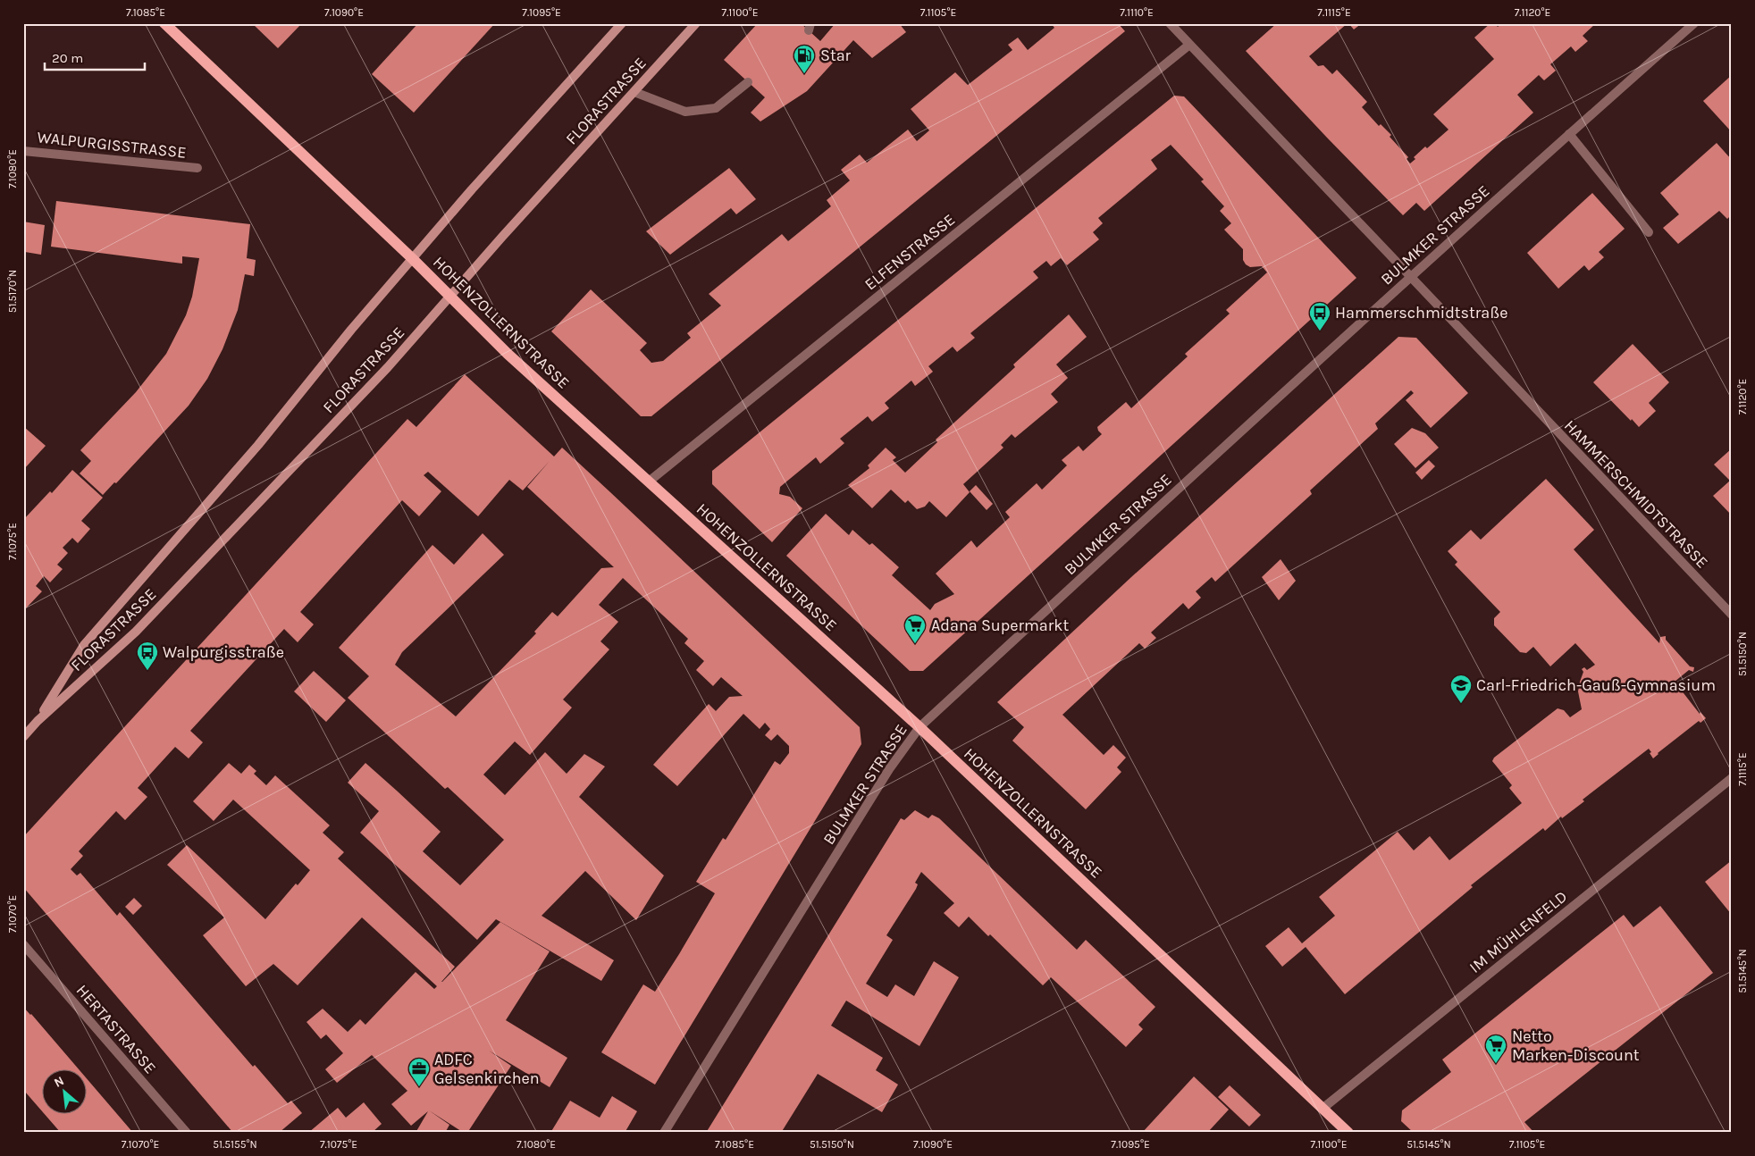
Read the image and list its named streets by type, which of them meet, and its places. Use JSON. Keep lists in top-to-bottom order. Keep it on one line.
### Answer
{"streets":{"main road":["FLORASTRASSE","HOHENZOLLERNSTRASSE"],"street":["WALPURGISSTRASSE","BULMKER STRASSE","ELFENSTRASSE","HAMMERSCHMIDTSTRASSE","IM MÜHLENFELD","HERTASTRASSE"]},"crossings":[["FLORASTRASSE","HOHENZOLLERNSTRASSE"],["BULMKER STRASSE","HOHENZOLLERNSTRASSE"],["BULMKER STRASSE","HAMMERSCHMIDTSTRASSE"],["ELFENSTRASSE","HOHENZOLLERNSTRASSE"],["ELFENSTRASSE","HAMMERSCHMIDTSTRASSE"],["HOHENZOLLERNSTRASSE","IM MÜHLENFELD"]],"places":{"fuel station":["Star"],"bus stop":["Hammerschmidtstraße","Walpurgisstraße"],"supermarket":["Adana Supermarkt","Netto Marken-Discount"],"school or university":["Carl-Friedrich-Gauß-Gymnasium"],"office":["ADFC Gelsenkirchen"]},"scale_bar":"20 m","north":"top left","coordinates":["7.1085°E","7.1090°E","7.1095°E","7.1100°E","7.1105°E","7.1110°E","7.1115°E","7.1120°E","7.1080°E","51.5170°N","7.1075°E","51.5150°N","7.1070°E","51.5145°N","51.5155°N"]}
